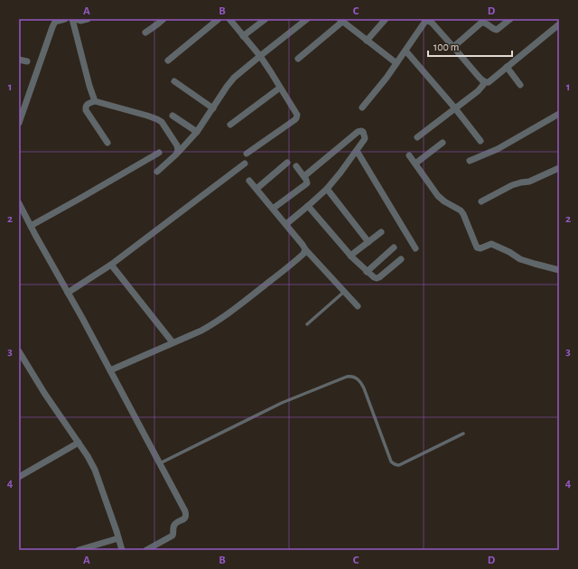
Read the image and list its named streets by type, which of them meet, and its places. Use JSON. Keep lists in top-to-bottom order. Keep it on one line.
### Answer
{"scale_bar":"100 m","grid":{"columns":["A","B","C","D"],"rows":["1","2","3","4"]}}
